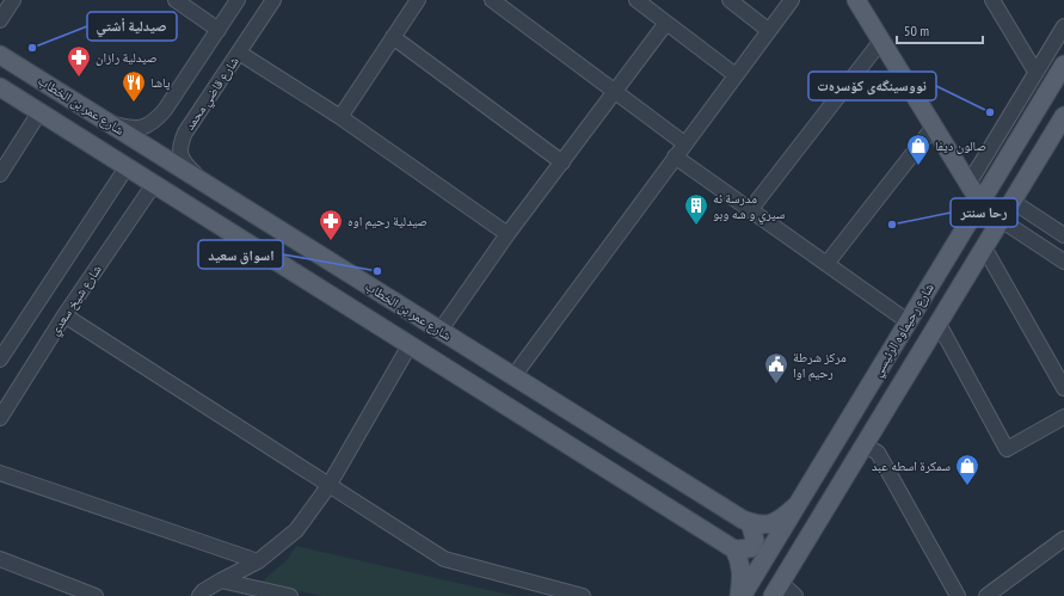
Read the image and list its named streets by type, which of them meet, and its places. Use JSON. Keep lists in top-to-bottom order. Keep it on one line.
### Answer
{"streets":{"main road":["شارع عمر بن الخطاب","شارع رحيماوه الرئيسي"],"street":["شارع قاضي محمد","شارع شيخ سعدي"]},"crossings":[["شارع قاضي محمد","شارع عمر بن الخطاب"]],"places":{"other":["صيدلية أشتي","نووسینگەی کۆسرەت","رحا سنتر","اسواق سعيد"],"pharmacy":["صيدلية رازان","صيدلية رحيم اوه"],"restaurant":["پاشا"],"shop":["صالون ديفا","سمكرة اسطه عبد"],"building":["مدرسة ئه سيري و شه وبو"],"public building":["مركز شرطة رحيم اوا"]},"scale_bar":"50 m"}
